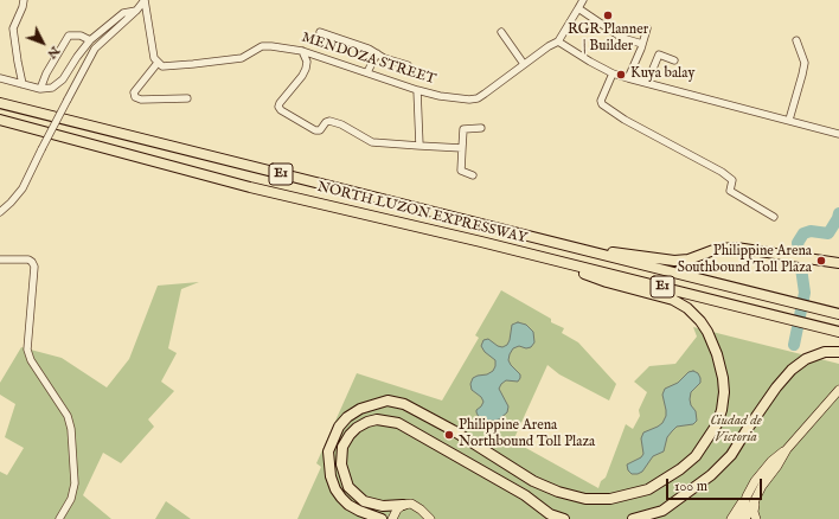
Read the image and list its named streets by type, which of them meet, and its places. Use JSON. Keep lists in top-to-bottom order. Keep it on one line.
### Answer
{"streets":{"highway":["E1","NORTH LUZON EXPRESSWAY"],"street":["MENDOZA STREET"]},"parks":["Ciudad de Victoria"],"places":["RGR Planner | Builder","Kuya balay","Philippine Arena Southbound Toll Plaza","Philippine Arena Northbound Toll Plaza"],"scale_bar":"100 m","north":"bottom right"}
